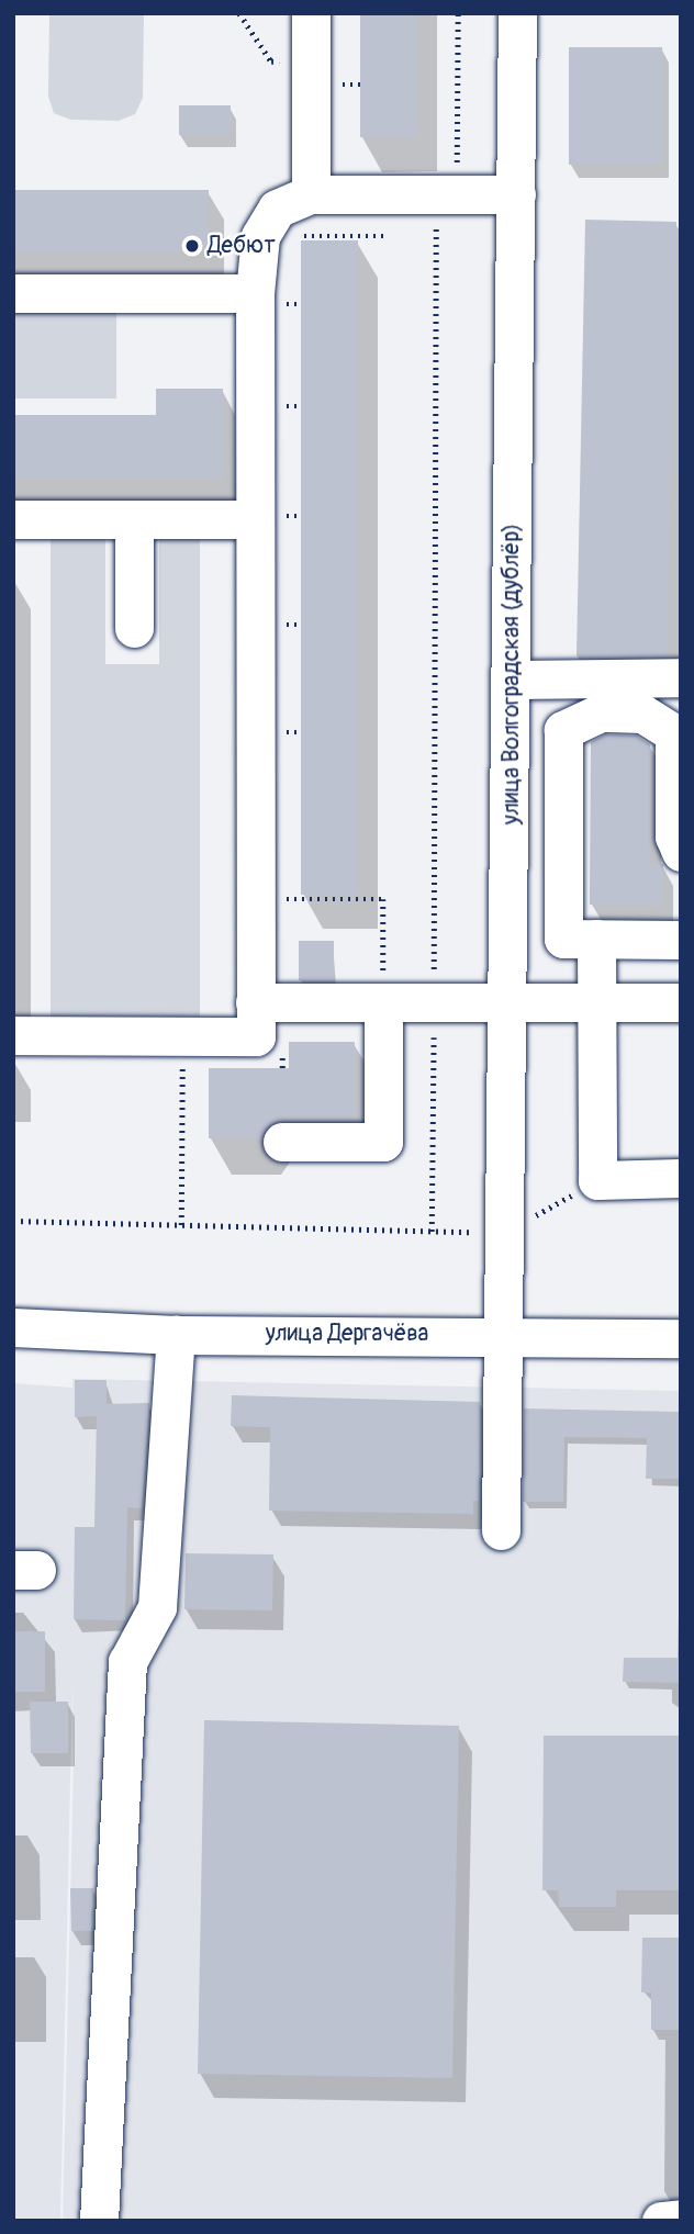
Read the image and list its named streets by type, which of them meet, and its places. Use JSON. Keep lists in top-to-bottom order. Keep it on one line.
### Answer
{"streets":{"street":["улица Волгоградская (дублёр)","улица Дергачёва"]},"crossings":[["улица Волгоградская (дублёр)","улица Дергачёва"]],"places":["Дебют"]}
